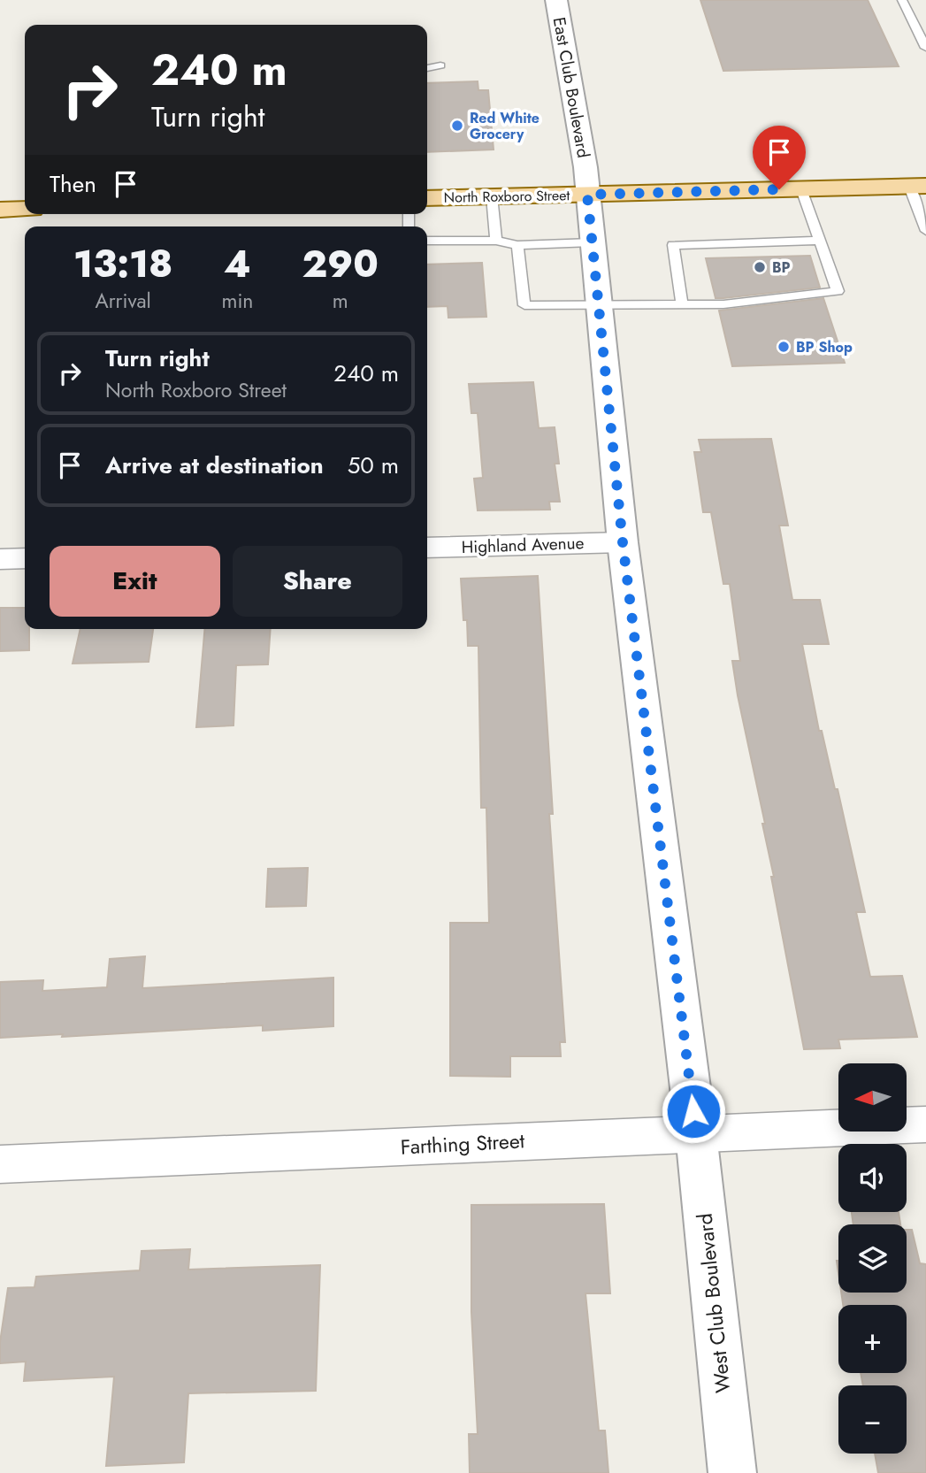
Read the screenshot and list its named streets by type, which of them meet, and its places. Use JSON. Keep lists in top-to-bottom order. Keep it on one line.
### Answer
{"streets":{"main road":["North Roxboro Street"],"street":["East Club Boulevard","Highland Avenue","Farthing Street","West Club Boulevard"]},"crossings":[["East Club Boulevard","North Roxboro Street"],["East Club Boulevard","Highland Avenue"],["East Club Boulevard","Farthing Street"],["East Club Boulevard","West Club Boulevard"],["Farthing Street","West Club Boulevard"]],"places":["Red White Grocery","BP","BP Shop"],"north":"left","page":{"turn":["240 m","Turn right"],"then":"Then","eta":["13:18","Arrival","4","min","290","m"],"list":[{"name":"Turn right","note":"North Roxboro Street","value":"240 m"},{"name":"Arrive at destination","value":"50 m"}],"buttons":["Exit","Share"],"map_buttons":["+","−"]}}
